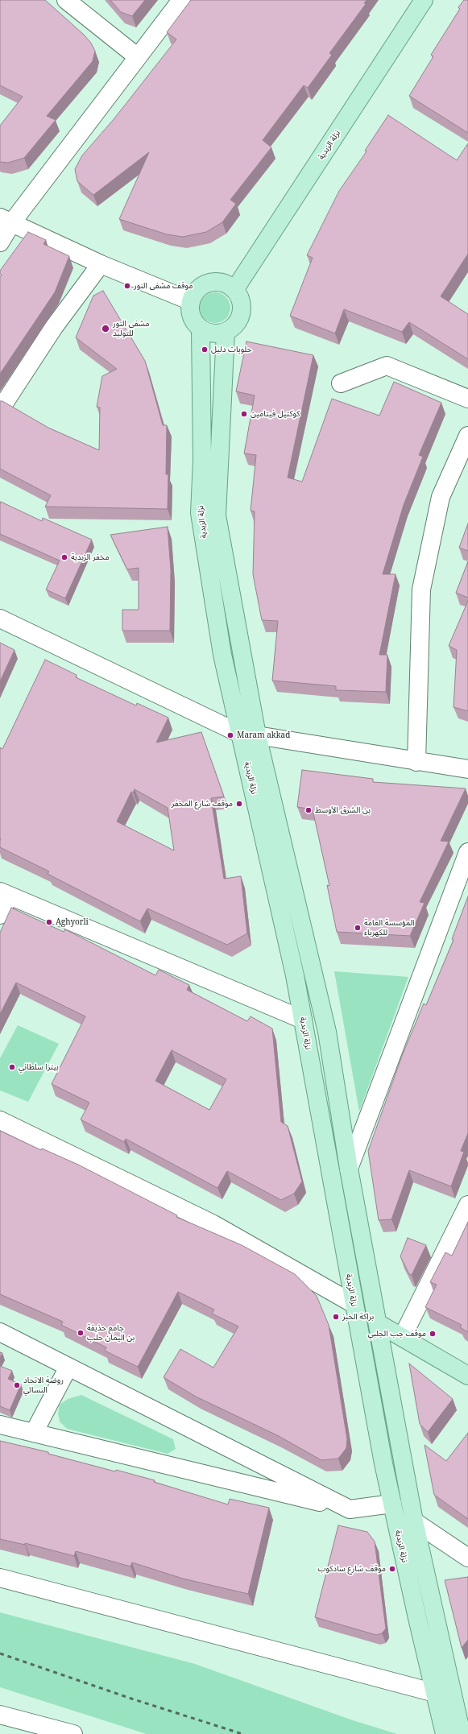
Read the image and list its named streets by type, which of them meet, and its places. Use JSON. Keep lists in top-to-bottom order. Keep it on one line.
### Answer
{"streets":{"main road":["نزلة الزبدية"]},"places":["موقف مشفى النور","مشفى النور للتوليد","حلويات دليل","كوكتيل فيتامين","مخفر الزبدية","Maram akkad","موقف شارع المخفر","بن الشرق الأوسط","Aghyorli","المؤسسة العامة للكهرباء","بيتزا سلطاني","براكة الخبز","جامع حذيفة بن اليمان حلب","موقف جب الجلبي","روضة الاتحاد النسائي","موقف شارع سادكوب"]}
